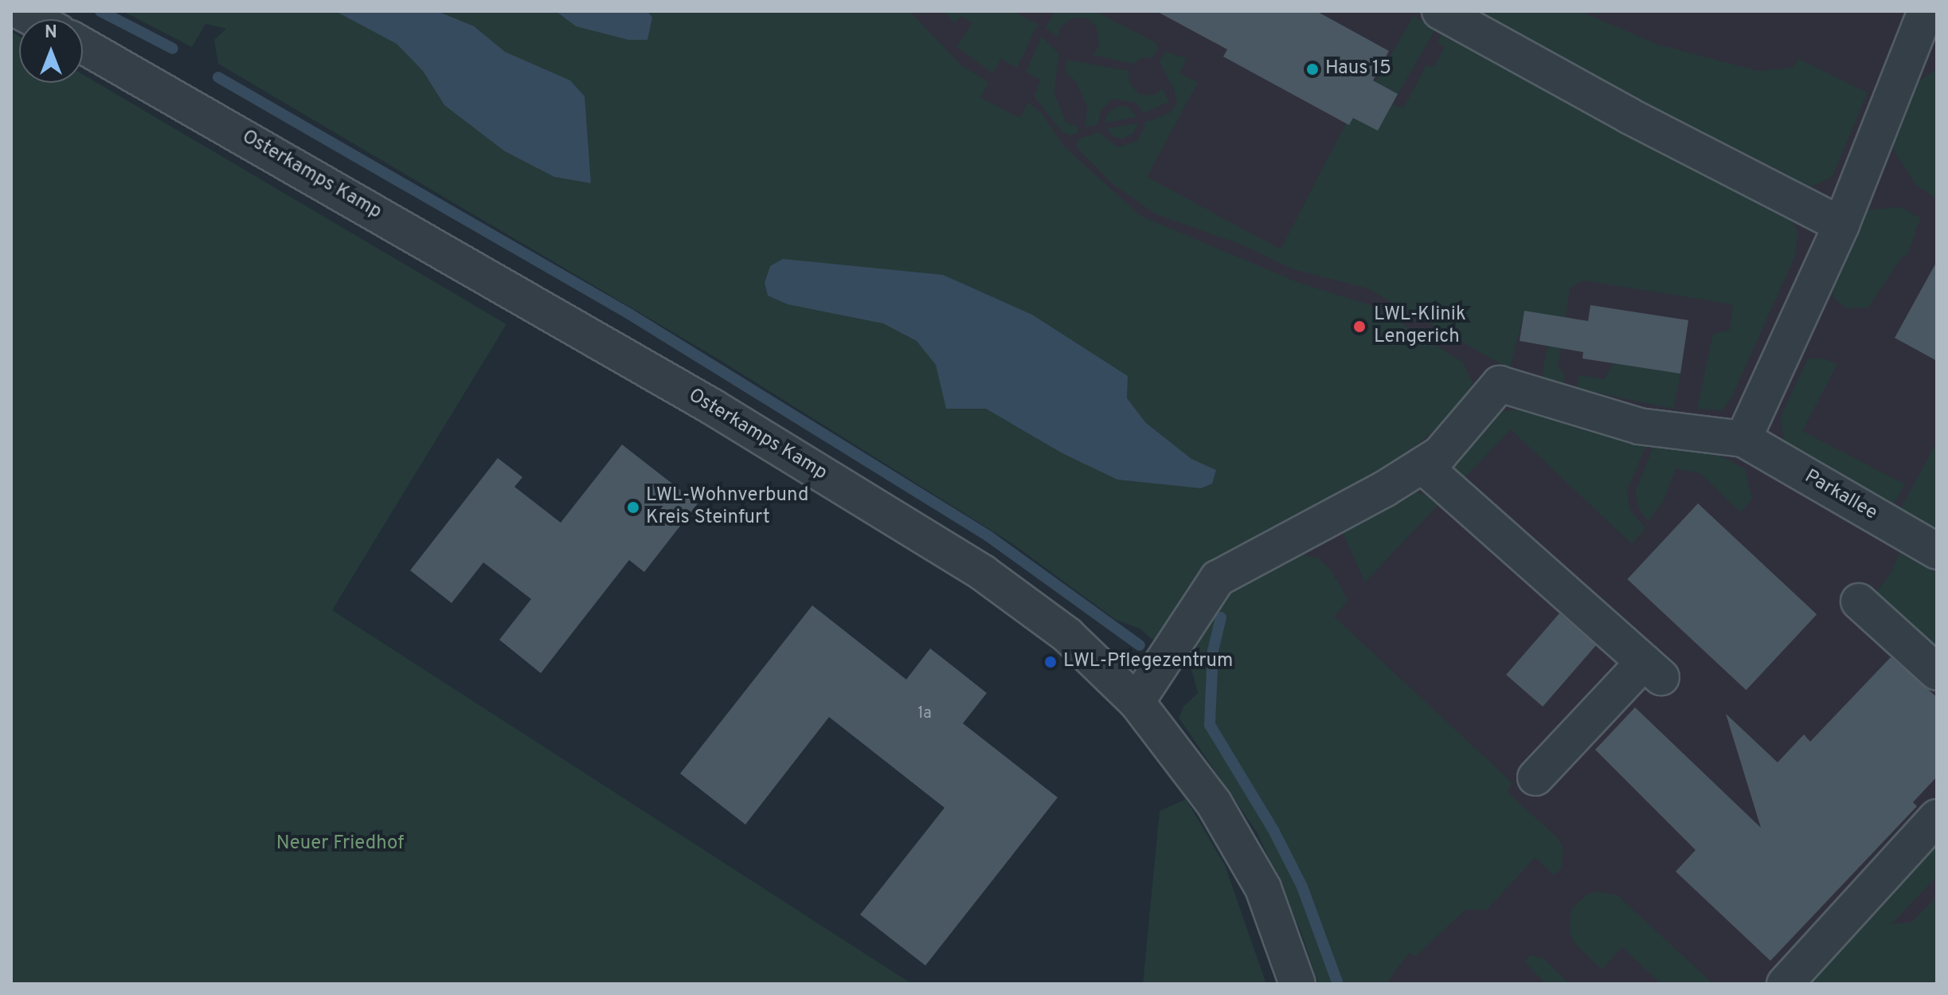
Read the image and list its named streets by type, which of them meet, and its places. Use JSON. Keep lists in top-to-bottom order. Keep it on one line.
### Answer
{"streets":{"street":["Osterkamps Kamp","Parkallee"]},"parks":["Neuer Friedhof"],"places":["Haus 15","LWL-Klinik Lengerich","LWL-Wohnverbund Kreis Steinfurt","LWL-Pflegezentrum"],"house_numbers":["1a"],"north":"top"}
